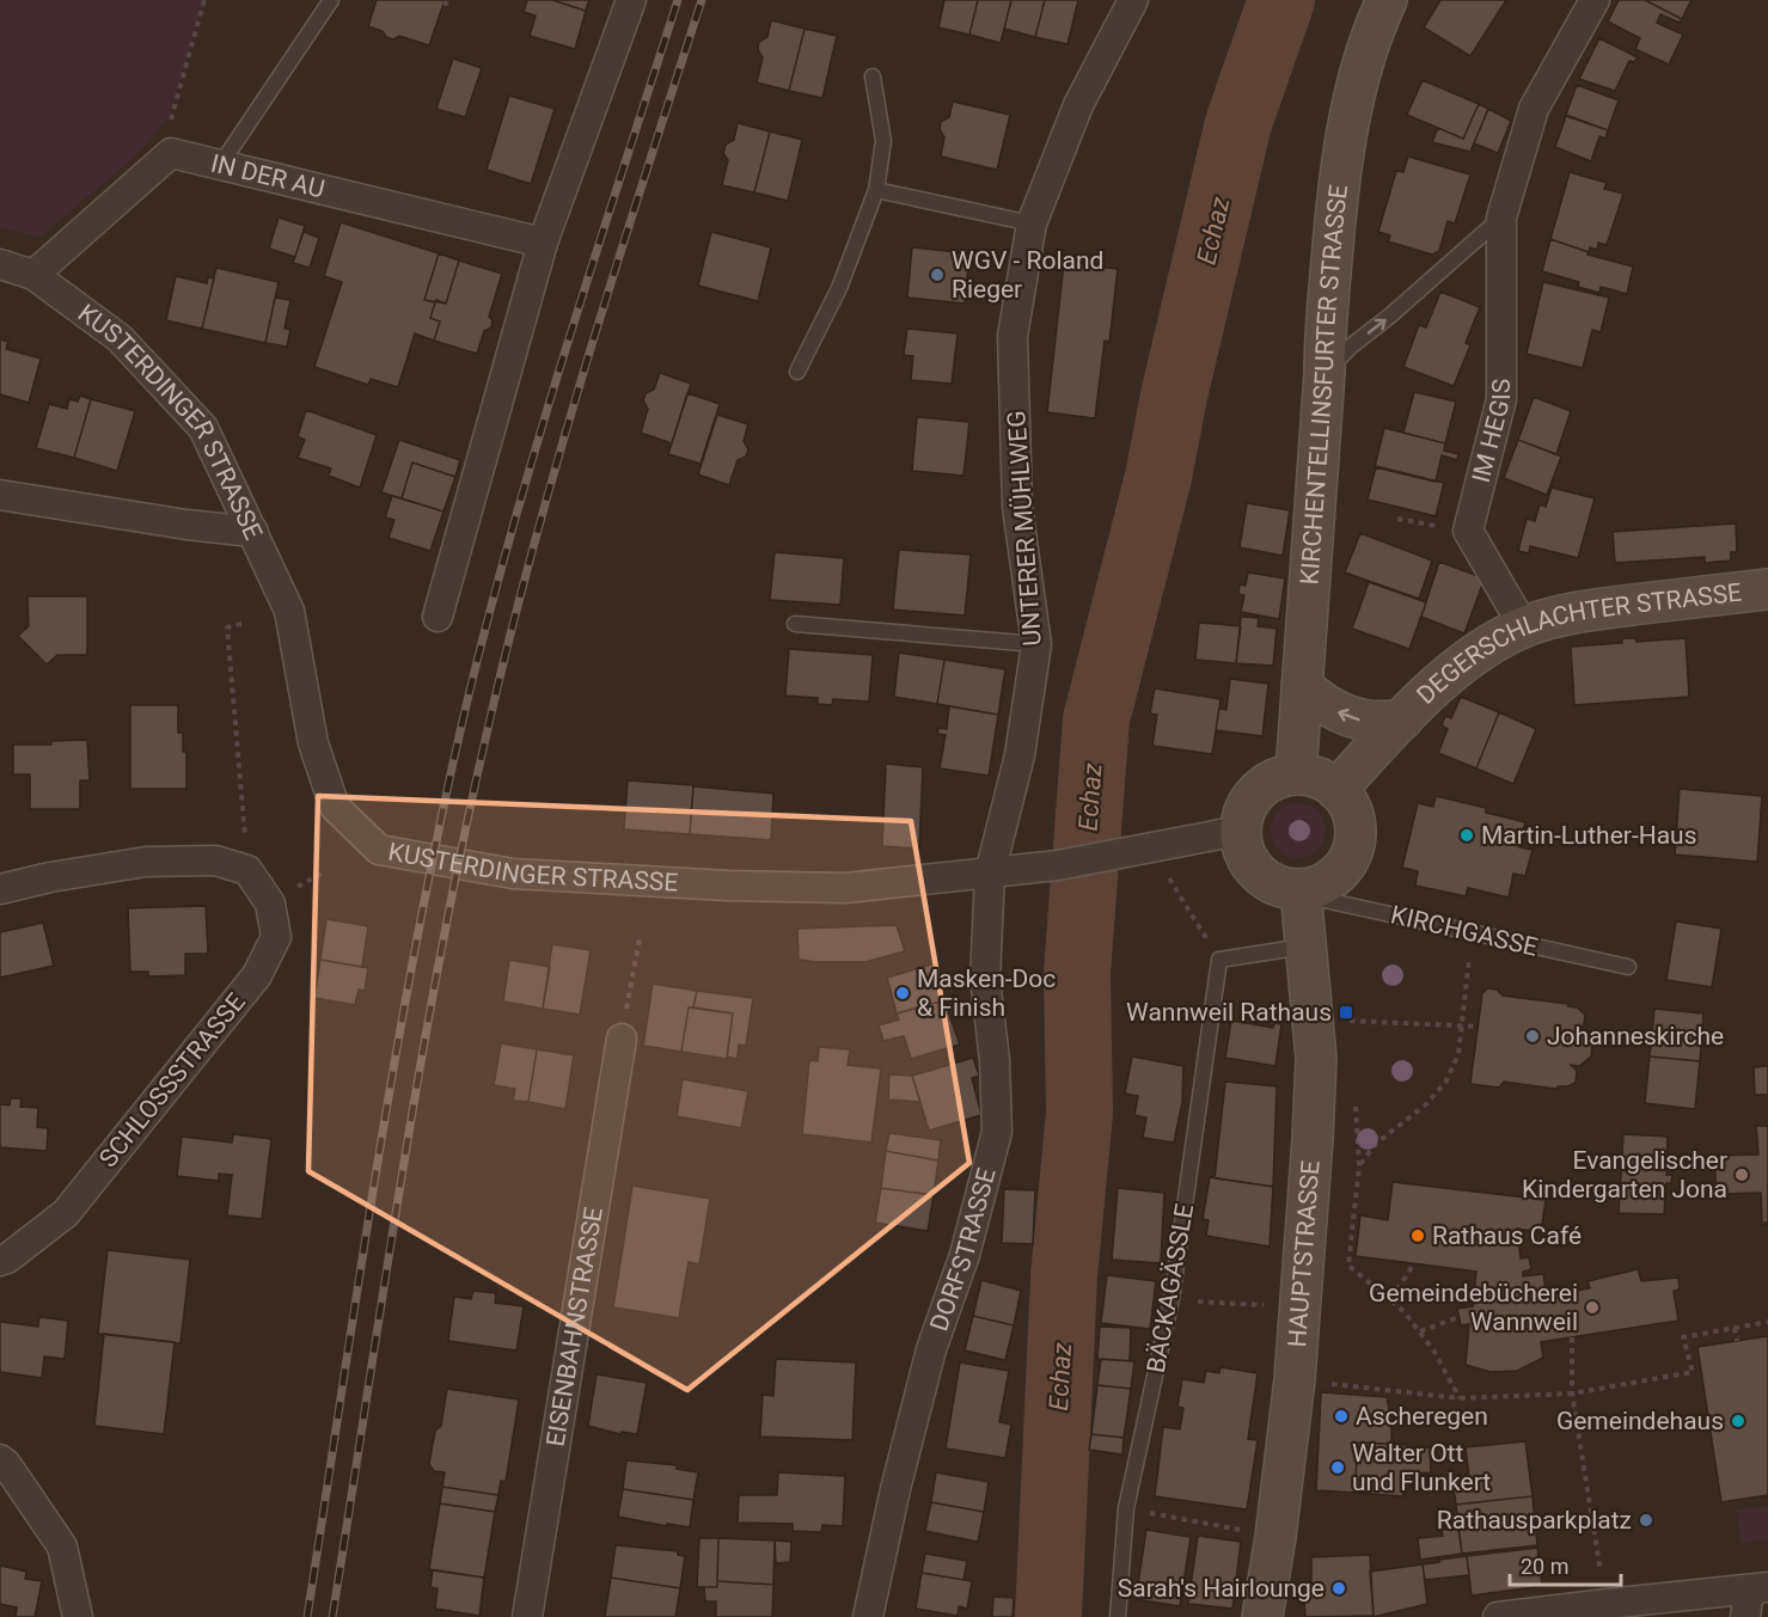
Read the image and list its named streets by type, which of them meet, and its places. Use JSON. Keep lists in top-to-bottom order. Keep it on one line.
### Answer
{"streets":{"main road":["KIRCHENTELLINSFURTER STRASSE","DEGERSCHLACHTER STRASSE","HAUPTSTRASSE"],"street":["IN DER AU","KUSTERDINGER STRASSE","IM HEGIS","UNTERER MÜHLWEG","SCHLOSSSTRASSE","DORFSTRASSE","EISENBAHNSTRASSE"],"lane":["KIRCHGASSE","BÄCKAGÄSSLE"]},"crossings":[["KIRCHENTELLINSFURTER STRASSE","KUSTERDINGER STRASSE"],["KIRCHENTELLINSFURTER STRASSE","DEGERSCHLACHTER STRASSE"],["KIRCHENTELLINSFURTER STRASSE","KIRCHGASSE"],["KIRCHENTELLINSFURTER STRASSE","HAUPTSTRASSE"],["KUSTERDINGER STRASSE","UNTERER MÜHLWEG"],["KUSTERDINGER STRASSE","DEGERSCHLACHTER STRASSE"],["KUSTERDINGER STRASSE","KIRCHGASSE"],["KUSTERDINGER STRASSE","DORFSTRASSE"],["KUSTERDINGER STRASSE","HAUPTSTRASSE"],["IM HEGIS","DEGERSCHLACHTER STRASSE"],["UNTERER MÜHLWEG","DORFSTRASSE"],["DEGERSCHLACHTER STRASSE","KIRCHGASSE"],["DEGERSCHLACHTER STRASSE","HAUPTSTRASSE"],["KIRCHGASSE","HAUPTSTRASSE"]],"water":["Echaz"],"places":{"other":["WGV - Roland Rieger","Martin-Luther-Haus","Masken-Doc & Finish","Johanneskirche","Evangelischer Kindergarten Jona","Rathaus Café","Gemeindebücherei Wannweil","Ascheregen","Gemeindehaus","Walter Ott und Flunkert","Rathausparkplatz","Sarah's Hairlounge"],"transit":["Wannweil Rathaus"]},"scale_bar":"20 m"}
